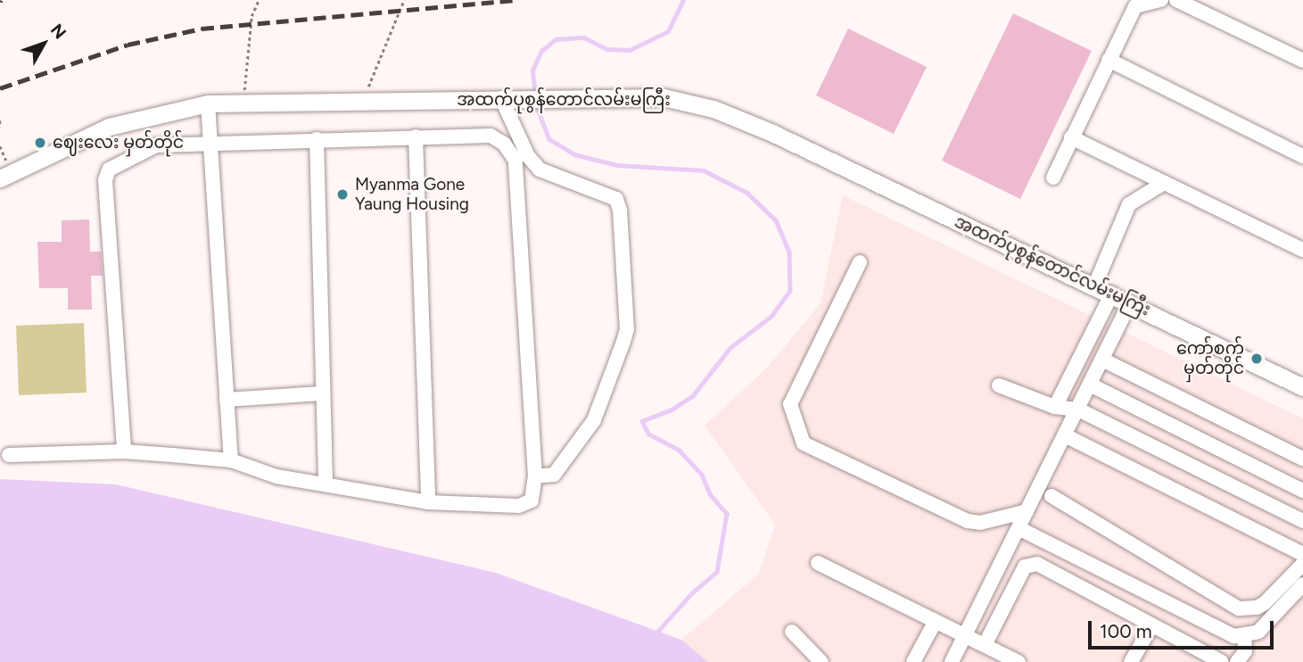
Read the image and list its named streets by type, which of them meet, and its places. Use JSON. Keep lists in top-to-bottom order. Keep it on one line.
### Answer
{"streets":{"main road":["အထက်ပုစွန်တောင်လမ်းမကြီး"]},"places":["ဈေးလေး မှတ်တိုင်","Myanma Gone Yaung Housing","ကော်စက် မှတ်တိုင်"],"scale_bar":"100 m","north":"top right"}
